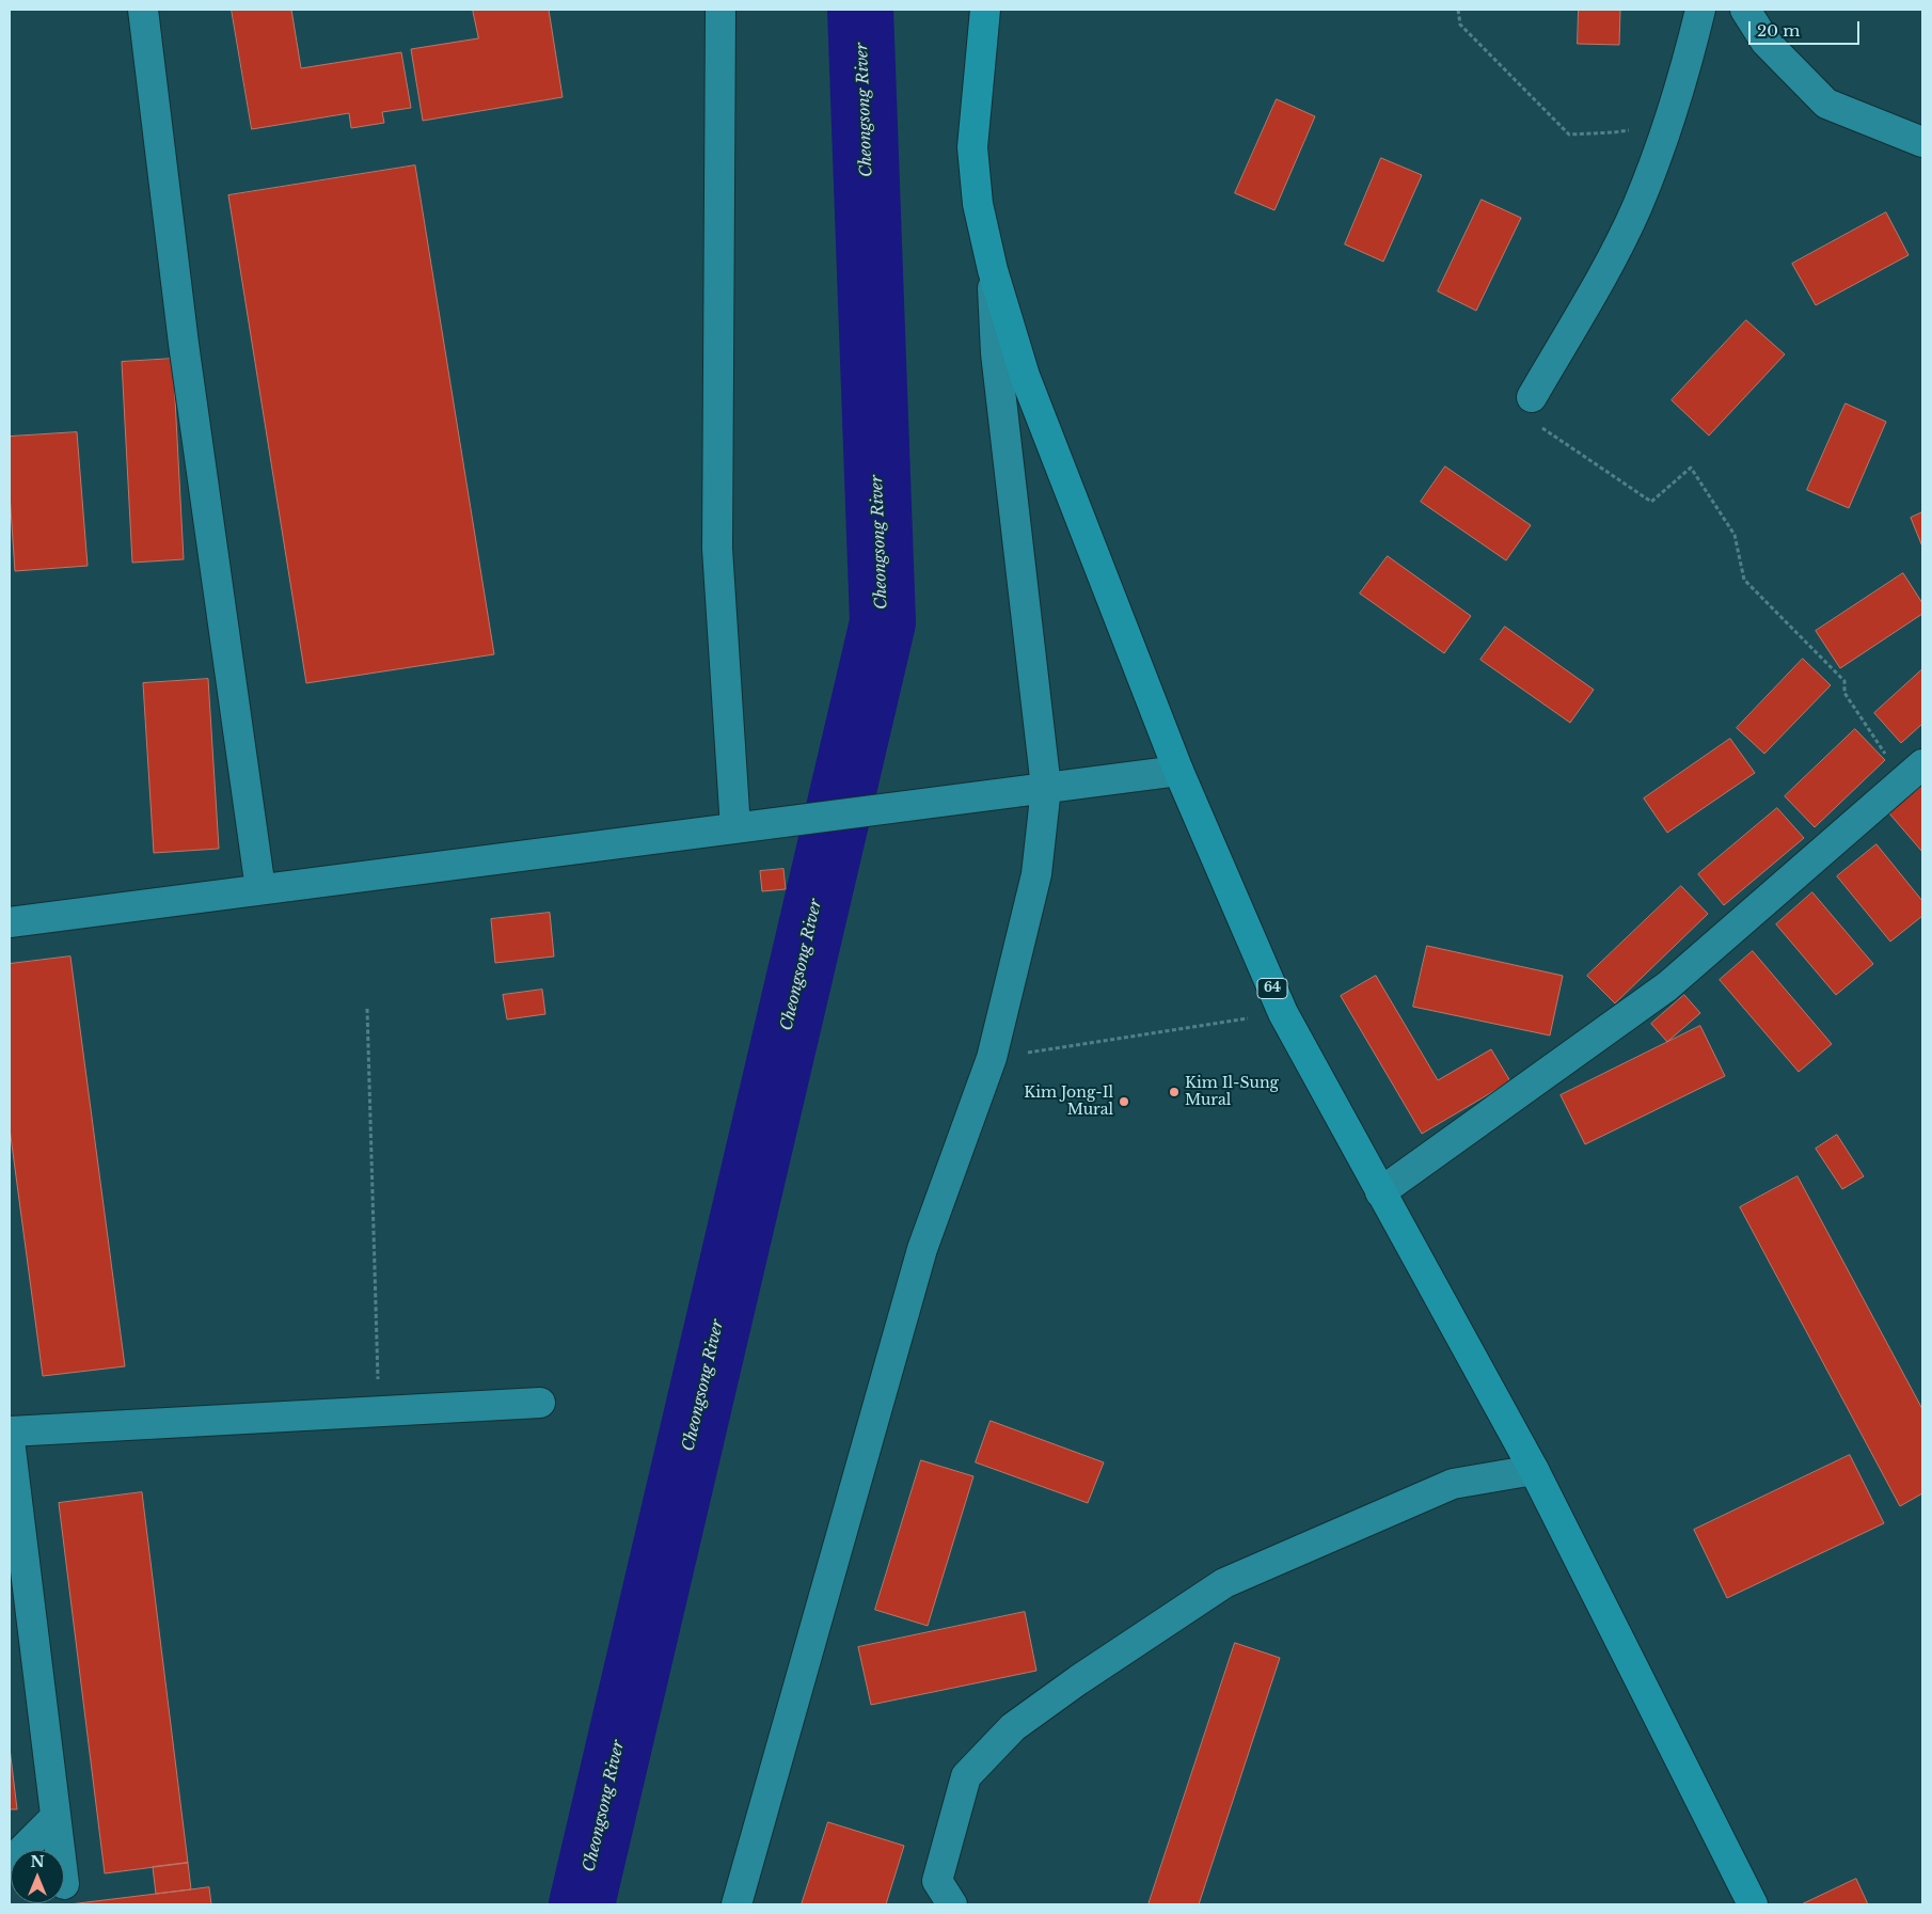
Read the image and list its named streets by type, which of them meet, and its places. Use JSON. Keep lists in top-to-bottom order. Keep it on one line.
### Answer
{"streets":{"main road":["64"]},"water":["Cheongsong River"],"places":["Kim Il-Sung Mural","Kim Jong-Il Mural"],"scale_bar":"20 m","north":"top"}
